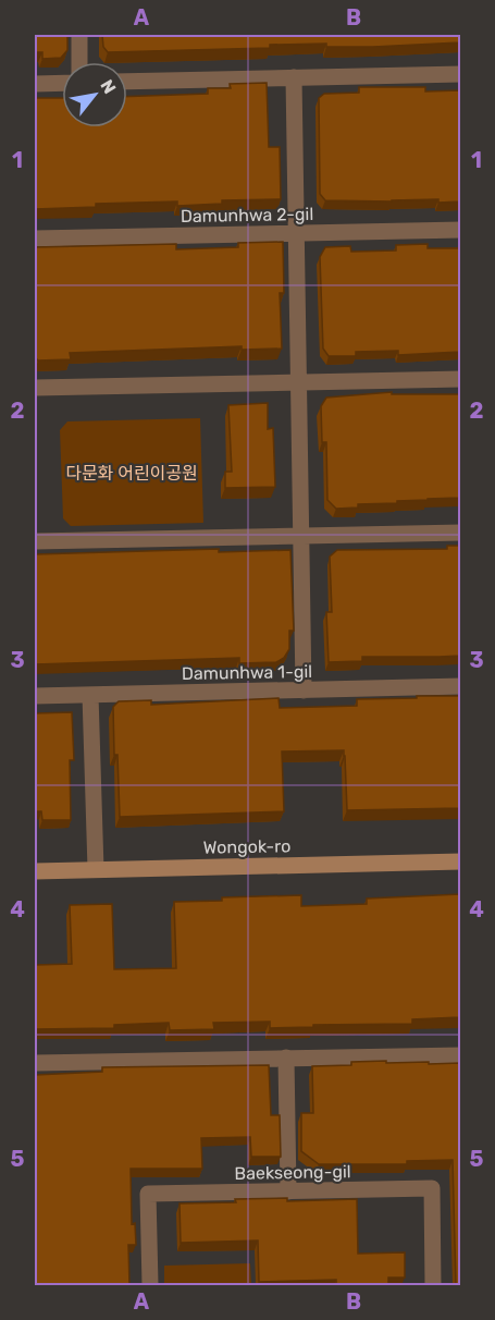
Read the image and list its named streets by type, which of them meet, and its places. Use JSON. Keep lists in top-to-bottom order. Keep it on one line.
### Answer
{"streets":{"street":["Damunhwa 2-gil","Damunhwa 1-gil","Wongok-ro","Baekseong-gil"]},"parks":["다문화 어린이공원"],"north":"top right","grid":{"columns":["A","B"],"rows":["1","2","3","4","5"]}}
